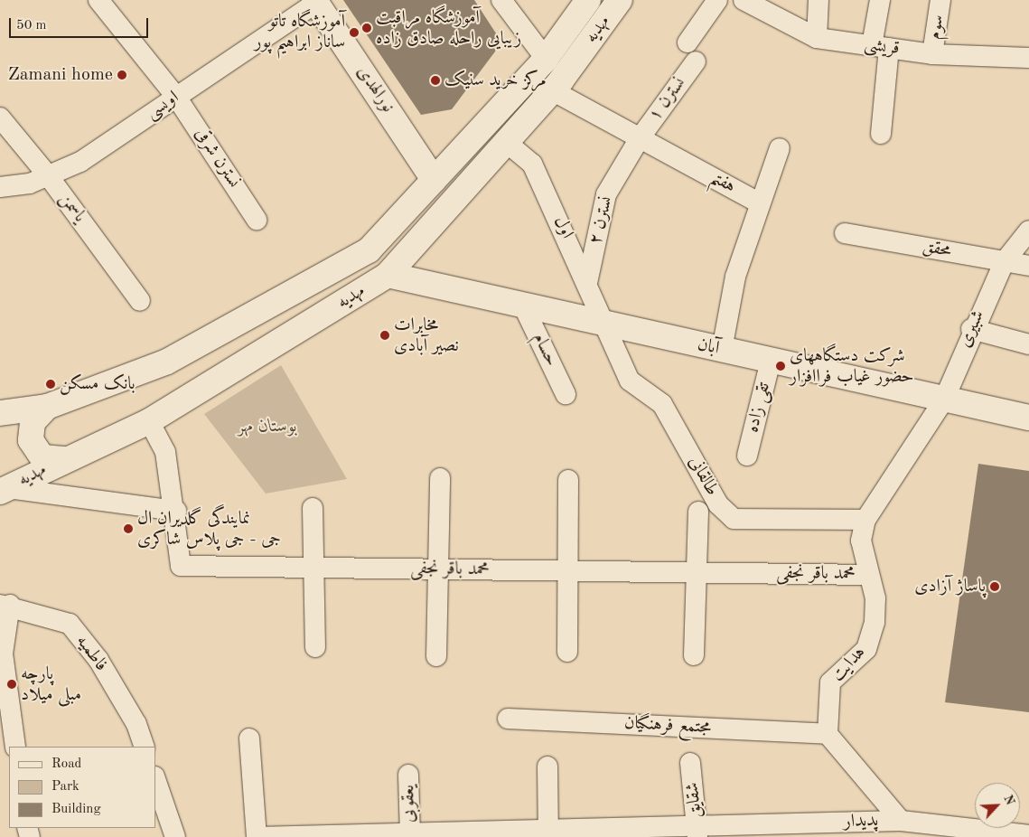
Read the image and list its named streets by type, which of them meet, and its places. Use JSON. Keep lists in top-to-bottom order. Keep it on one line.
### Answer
{"streets":{"main road":["مهدیه","نورالهدی","آبان"],"street":["سوم","قریشی","نسترن ۱","اویسی","نسترن شرقی","هفتم","یاسمن","نسترن ۲","اول","محقق","شبیری","حسام","تقی زاده","طالقانی","محمد باقر نجفی","فاطمیه","هدایت","مجتمع فرهنگیان","شقایق","یعقوبی","پدیدار"]},"crossings":[["سوم","قریشی"],["مهدیه","نورالهدی"],["مهدیه","هفتم"],["مهدیه","اول"],["مهدیه","آبان"],["مهدیه","محمد باقر نجفی"],["نورالهدی","اویسی"],["نسترن ۱","هفتم"],["نسترن ۱","نسترن ۲"],["اویسی","نسترن شرقی"],["اویسی","یاسمن"],["هفتم","نسترن ۲"],["نسترن ۲","اول"],["اول","آبان"],["اول","طالقانی"],["محقق","شبیری"],["شبیری","آبان"],["شبیری","هدایت"],["آبان","حسام"],["آبان","تقی زاده"],["آبان","طالقانی"],["آبان","هدایت"],["طالقانی","هدایت"],["محمد باقر نجفی","هدایت"],["هدایت","مجتمع فرهنگیان"],["شقایق","پدیدار"],["یعقوبی","پدیدار"]],"parks":["بوستان مهر"],"places":["آموزشگاه مراقبت زیبایی راحله صادق زاده","آموزشگاه تاتو ساناز ابراهيم پور","Zamani home","مرکز خرید سنیک","مخابرات نصیر آبادی","شرکت دستگاههای حضور غیاب فراافزار","بانک مسکن","نمایندگی گلدیران ال جی - جی پلاس شاکری","پاساژ آزادی","پارچه مبلی میلاد"],"legend":["Road","Park","Building"],"scale_bar":"50 m","north":"top right"}
